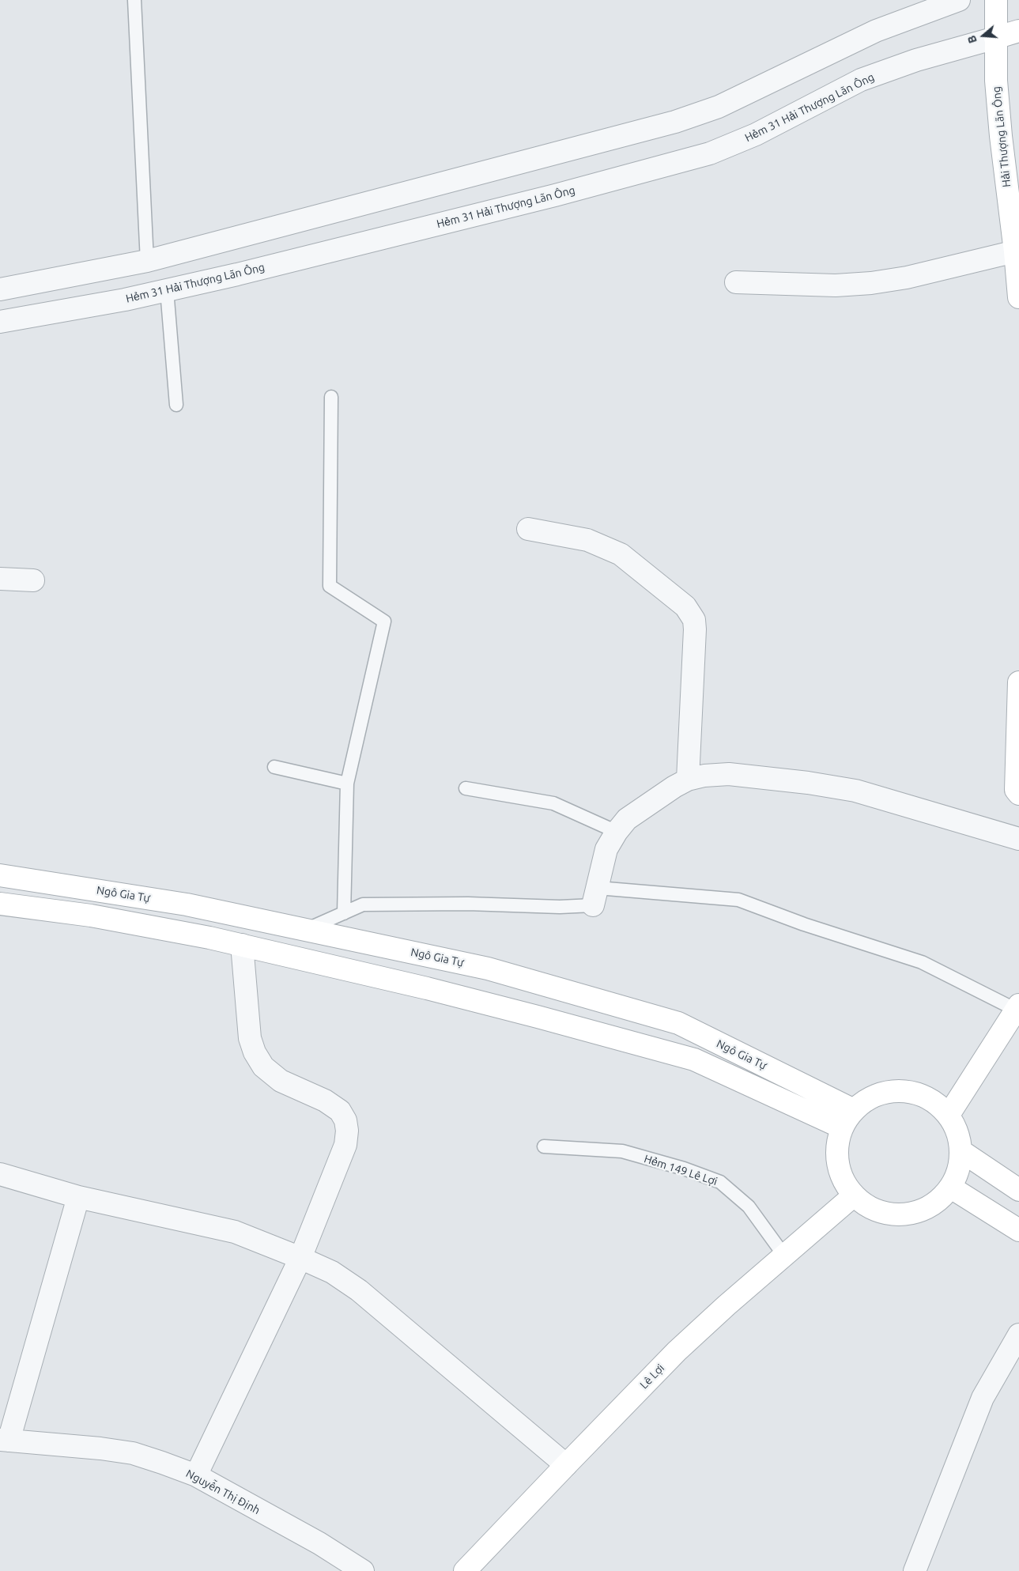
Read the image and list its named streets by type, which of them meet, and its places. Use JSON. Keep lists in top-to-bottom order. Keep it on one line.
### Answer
{"streets":{"main road":["Hải Thượng Lãn Ông","Ngô Gia Tự","Lê Lợi"],"street":["Hẻm 31 Hải Thượng Lãn Ông","Nguyễn Thị Định"],"lane":["Hẻm 149 Lê Lợi"]},"crossings":[["Hẻm 31 Hải Thượng Lãn Ông","Hải Thượng Lãn Ông"],["Ngô Gia Tự","Lê Lợi"],["Hẻm 149 Lê Lợi","Lê Lợi"]],"north":"left"}
